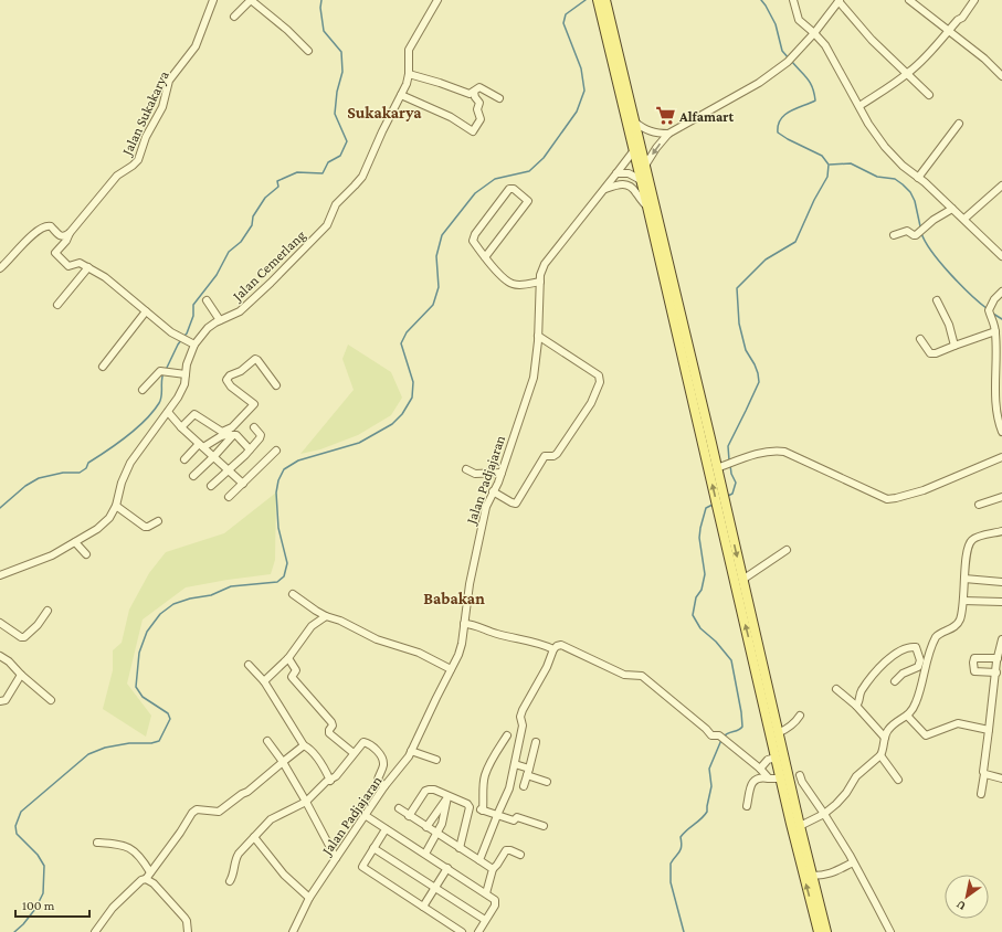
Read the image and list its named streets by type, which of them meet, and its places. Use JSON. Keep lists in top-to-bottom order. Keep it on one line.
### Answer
{"streets":{"street":["Jalan Sukakarya","Jalan Cemerlang","Jalan Padjajaran"]},"districts":["Sukakarya","Babakan"],"places":{"supermarket":["Alfamart"]},"scale_bar":"100 m","north":"bottom left"}
